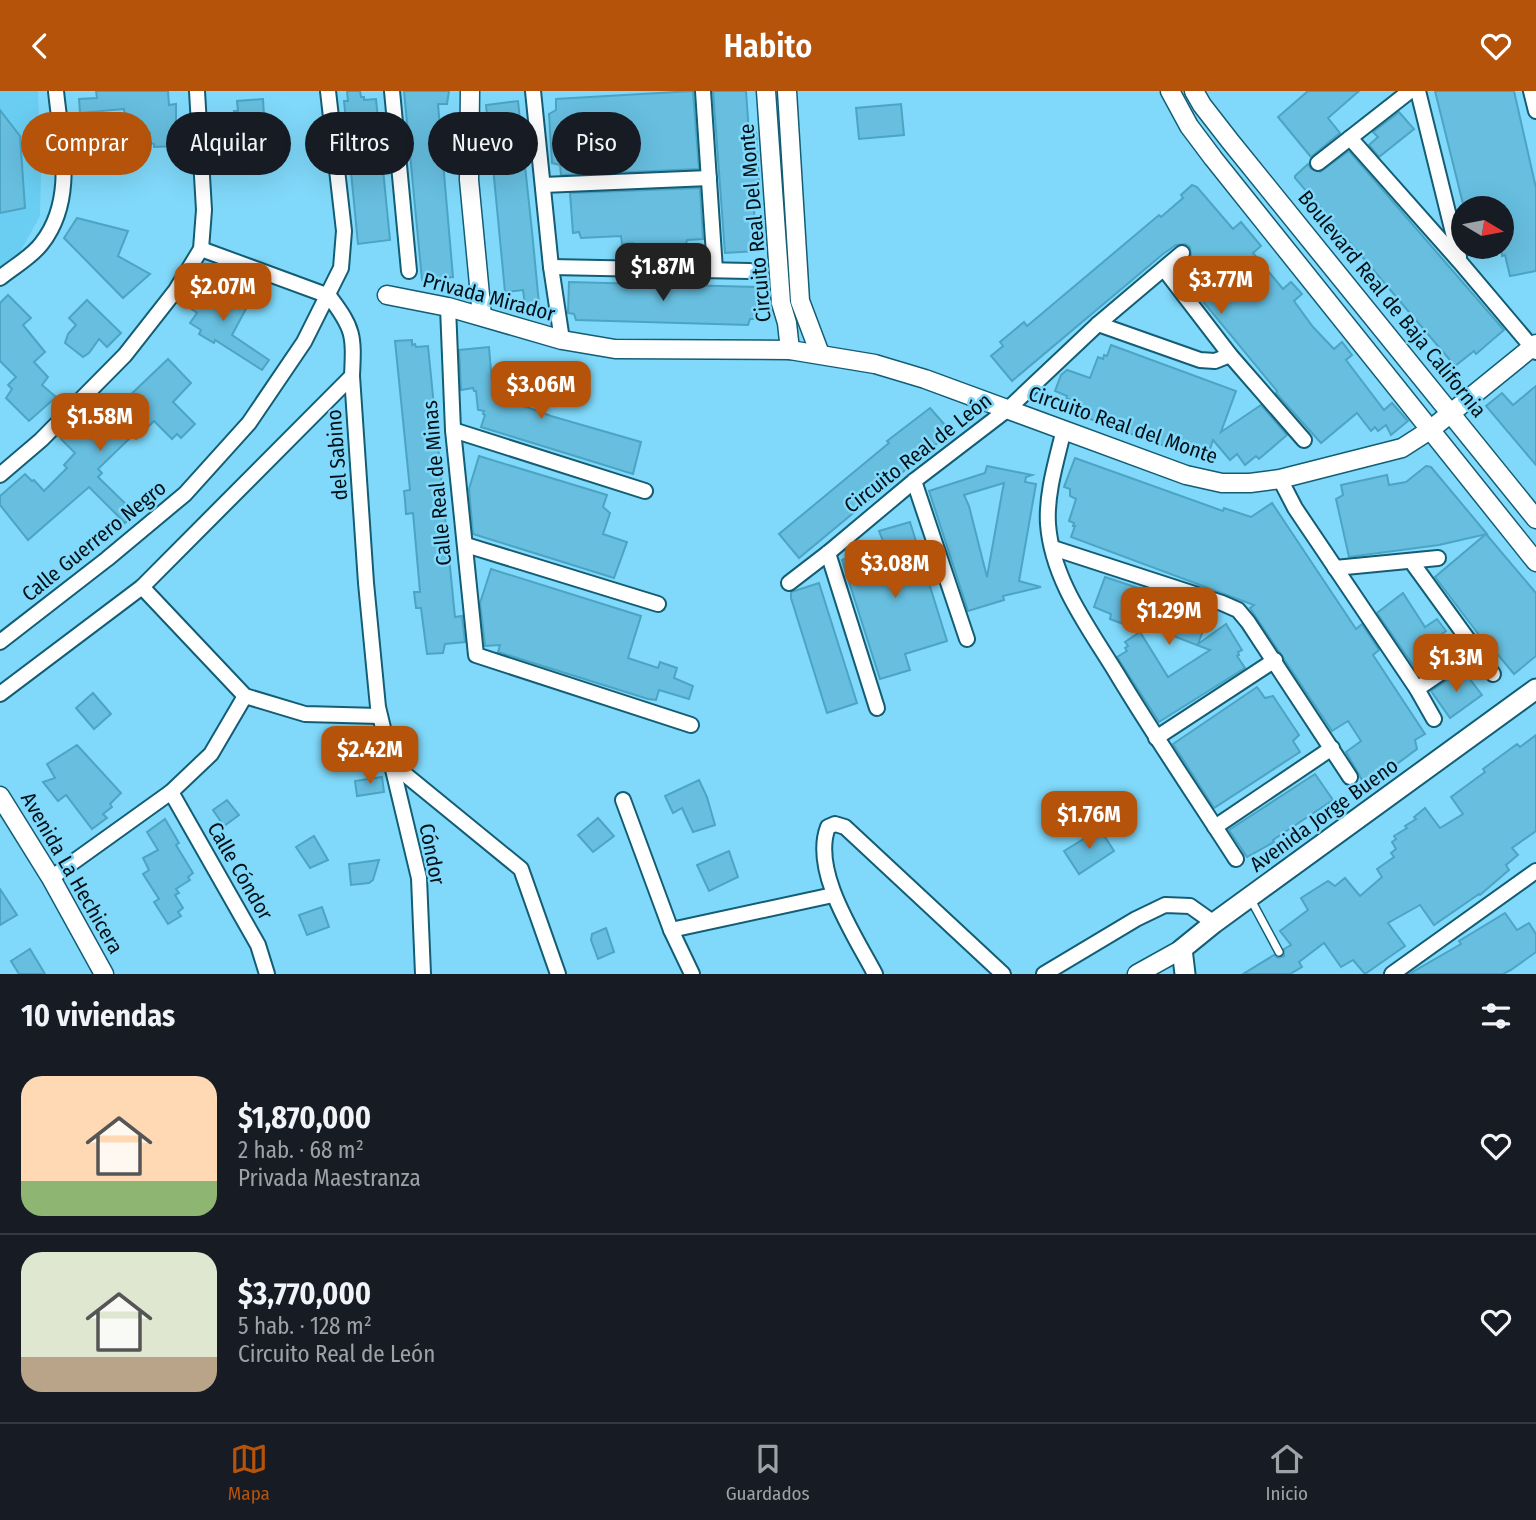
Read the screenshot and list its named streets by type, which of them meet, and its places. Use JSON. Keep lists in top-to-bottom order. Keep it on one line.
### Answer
{"streets":{"main road":["Avenida Jorge Bueno"],"street":["Circuito Real Del Monte","Privada Mirador","Boulevard Real de Baja California","Circuito Real del Monte","Circuito Real de León","del Sabino","Calle Real de Minas","Calle Guerrero Negro","Cóndor","Calle Cóndor","Avenida La Hechicera"]},"crossings":[["Circuito Real Del Monte","Privada Mirador"],["Circuito Real Del Monte","Circuito Real del Monte"],["Privada Mirador","Circuito Real del Monte"],["Privada Mirador","Calle Real de Minas"],["Boulevard Real de Baja California","Circuito Real del Monte"],["Circuito Real del Monte","Circuito Real de León"],["del Sabino","Calle Guerrero Negro"],["del Sabino","Cóndor"]],"north":"right","page":{"header":"Habito","chip":["Comprar","Alquilar","Filtros","Nuevo","Piso"],"price":["$1.87M","$3.77M","$2.07M","$3.06M","$1.58M","$3.08M","$1.29M","$1.3M","$2.42M","$1.76M"],"heading":"10 viviendas","list":[{"name":"$1,870,000","note":"2 hab. · 68 m² · Privada Maestranza"},{"name":"$3,770,000","note":"5 hab. · 128 m² · Circuito Real de León"}],"tabs":["Mapa","Guardados","Inicio"]}}
